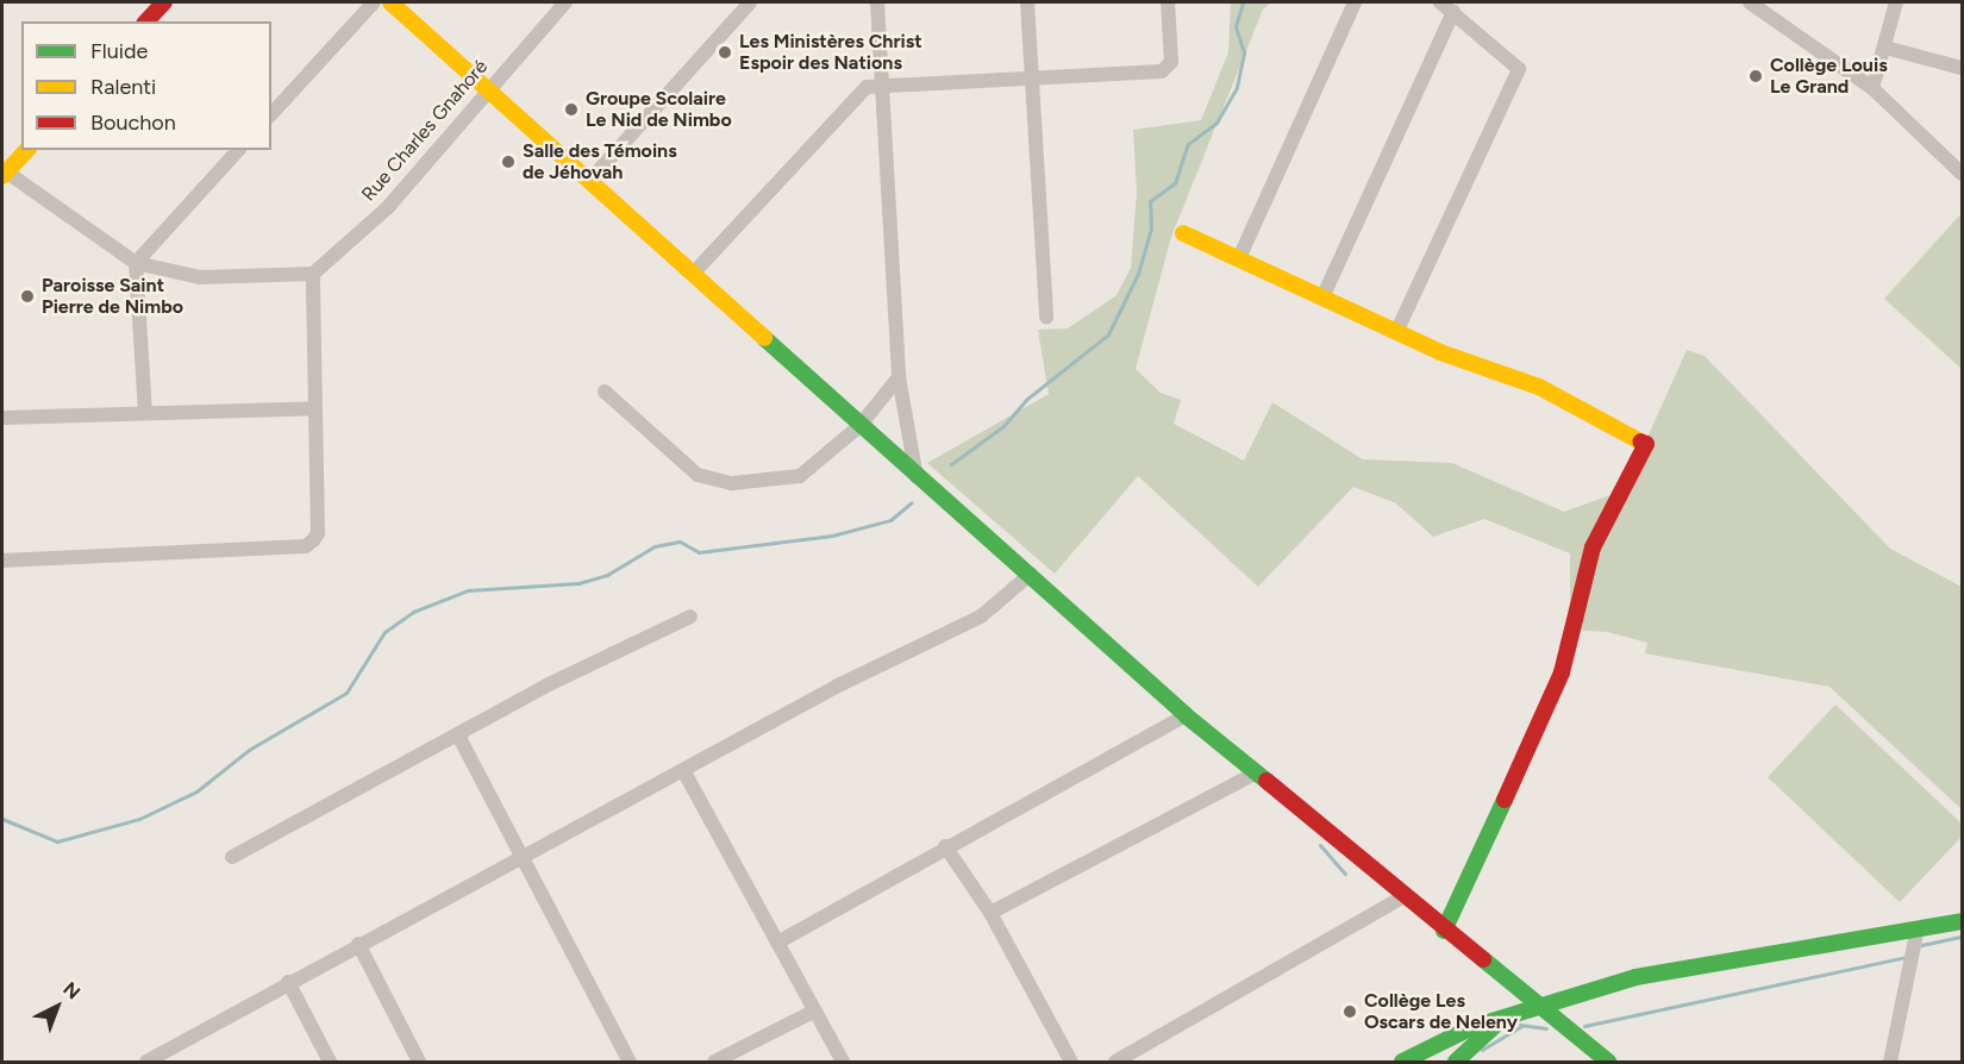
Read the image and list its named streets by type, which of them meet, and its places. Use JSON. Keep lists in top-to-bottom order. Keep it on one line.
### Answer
{"streets":{"street":["Rue Charles Gnahoré"]},"places":["Les Ministères Christ Espoir des Nations","Collège Louis Le Grand","Groupe Scolaire Le Nid de Nimbo","Salle des Témoins de Jéhovah","Paroisse Saint Pierre de Nimbo","Collège Les Oscars de Neleny"],"legend":["Fluide","Ralenti","Bouchon"],"north":"top right"}
